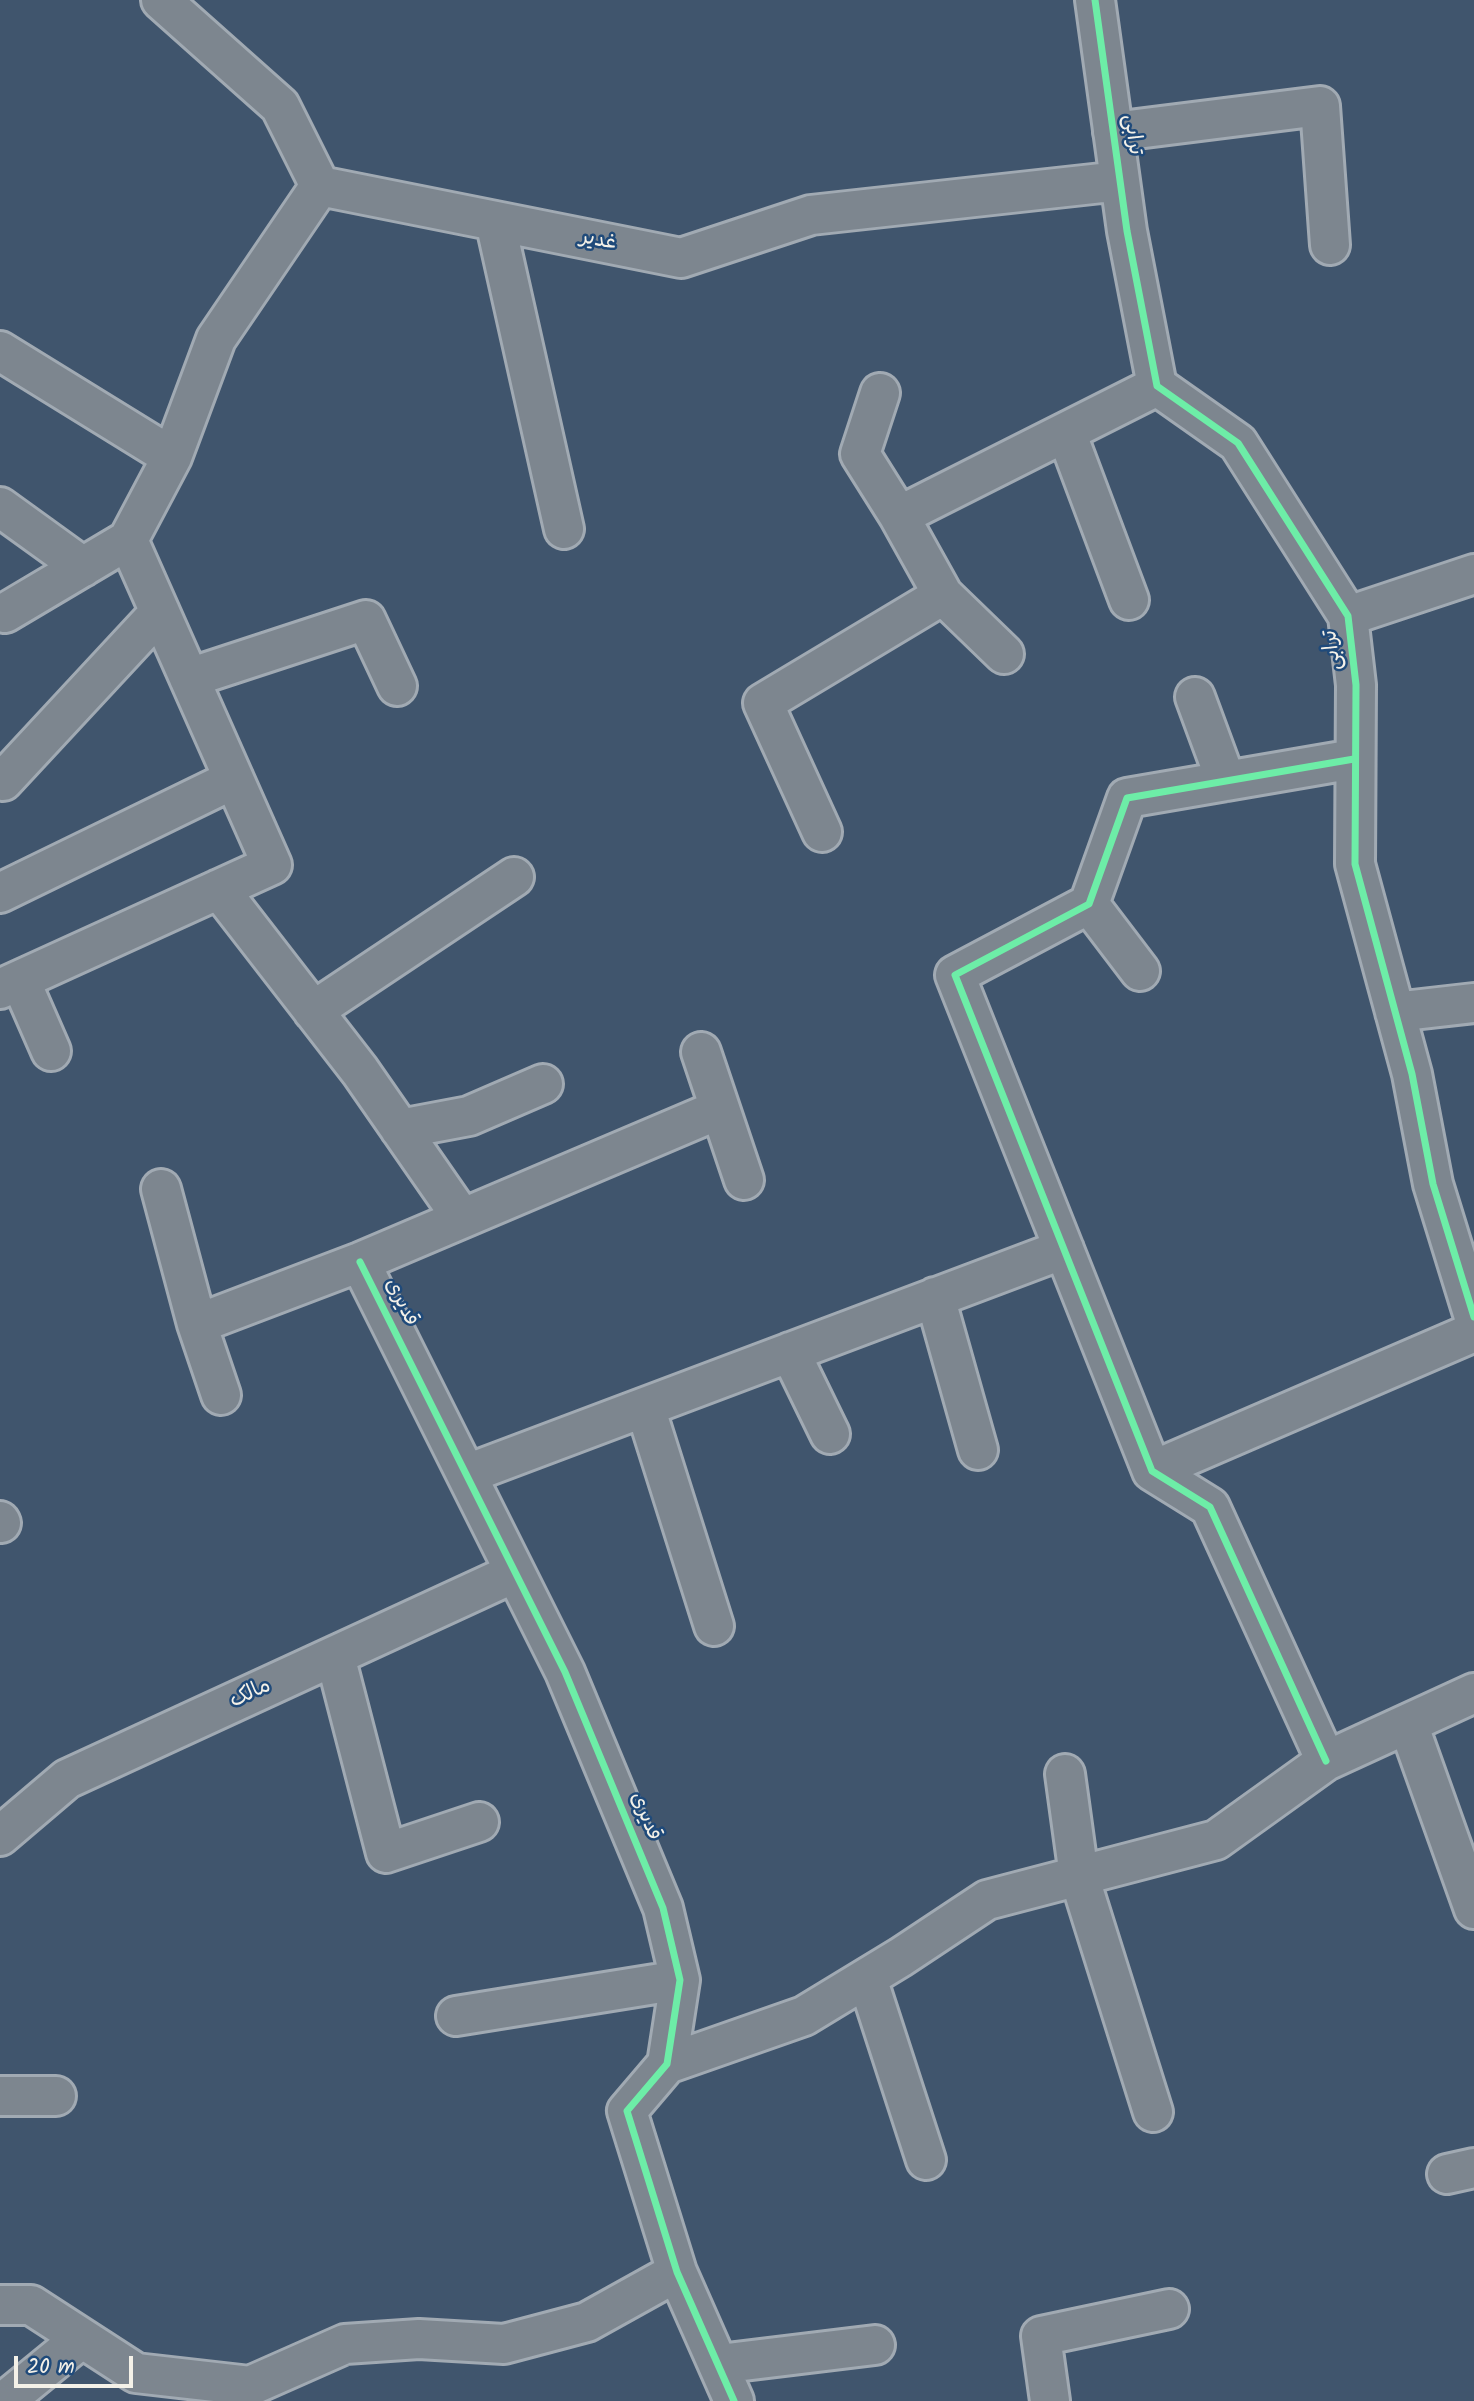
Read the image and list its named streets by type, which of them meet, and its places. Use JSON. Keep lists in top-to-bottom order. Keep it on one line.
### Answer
{"streets":{"street":["ترابی","غدیر","قدیری","مالک"]},"crossings":[["ترابی","غدیر"],["قدیری","مالک"]],"scale_bar":"20 m"}
